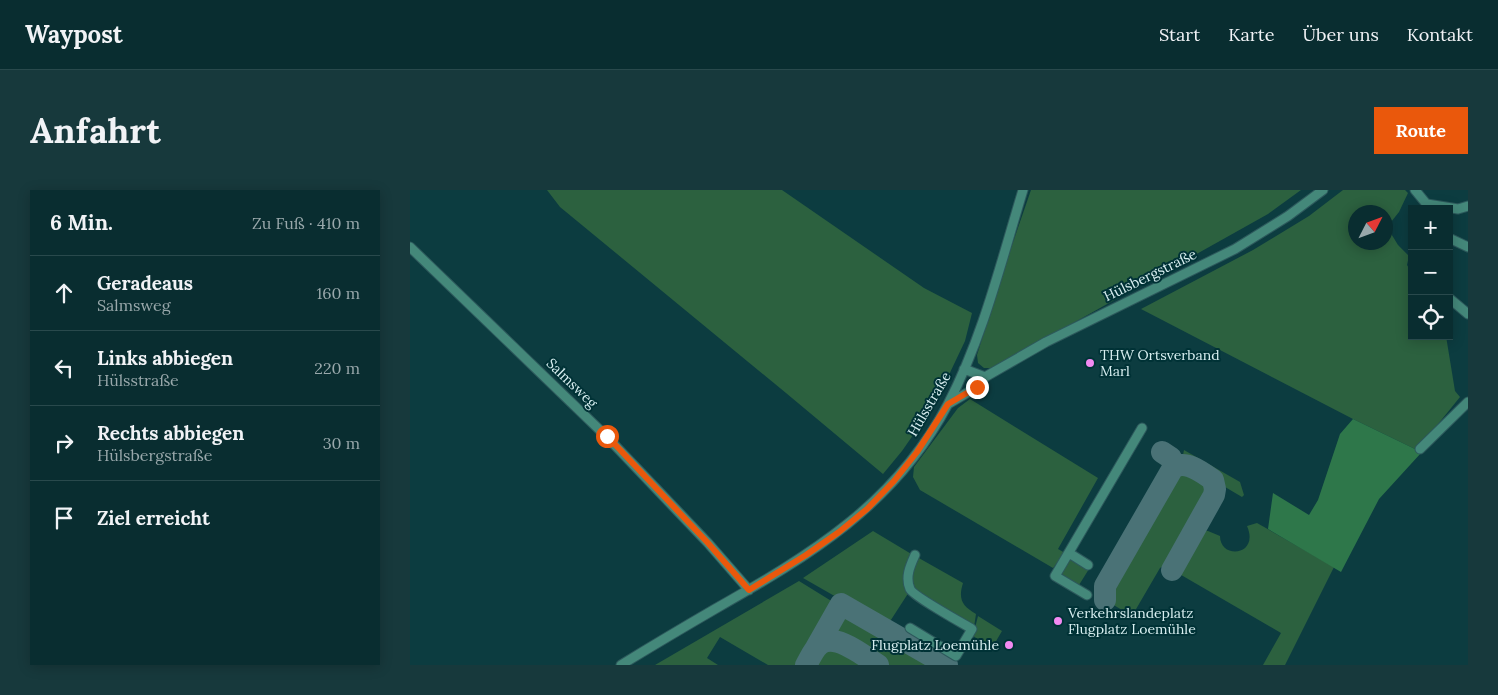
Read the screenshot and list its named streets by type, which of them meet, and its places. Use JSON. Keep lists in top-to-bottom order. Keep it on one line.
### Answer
{"streets":{"street":["Hülsbergstraße","Salmsweg","Hülsstraße"]},"crossings":[["Hülsbergstraße","Hülsstraße"],["Salmsweg","Hülsstraße"]],"places":["THW Ortsverband Marl","Verkehrslandeplatz Flugplatz Loemühle","Flugplatz Loemühle"],"north":"top right","page":{"header":"Waypost","nav":["Start","Karte","Über uns","Kontakt"],"buttons":"Route","title":"Anfahrt","heading":["6 Min.","Zu Fuß · 410 m"],"map_buttons":["+","−"],"list":[["Geradeaus","Salmsweg","160 m"],["Links abbiegen","Hülsstraße","220 m"],["Rechts abbiegen","Hülsbergstraße","30 m"],"Ziel erreicht"]}}
